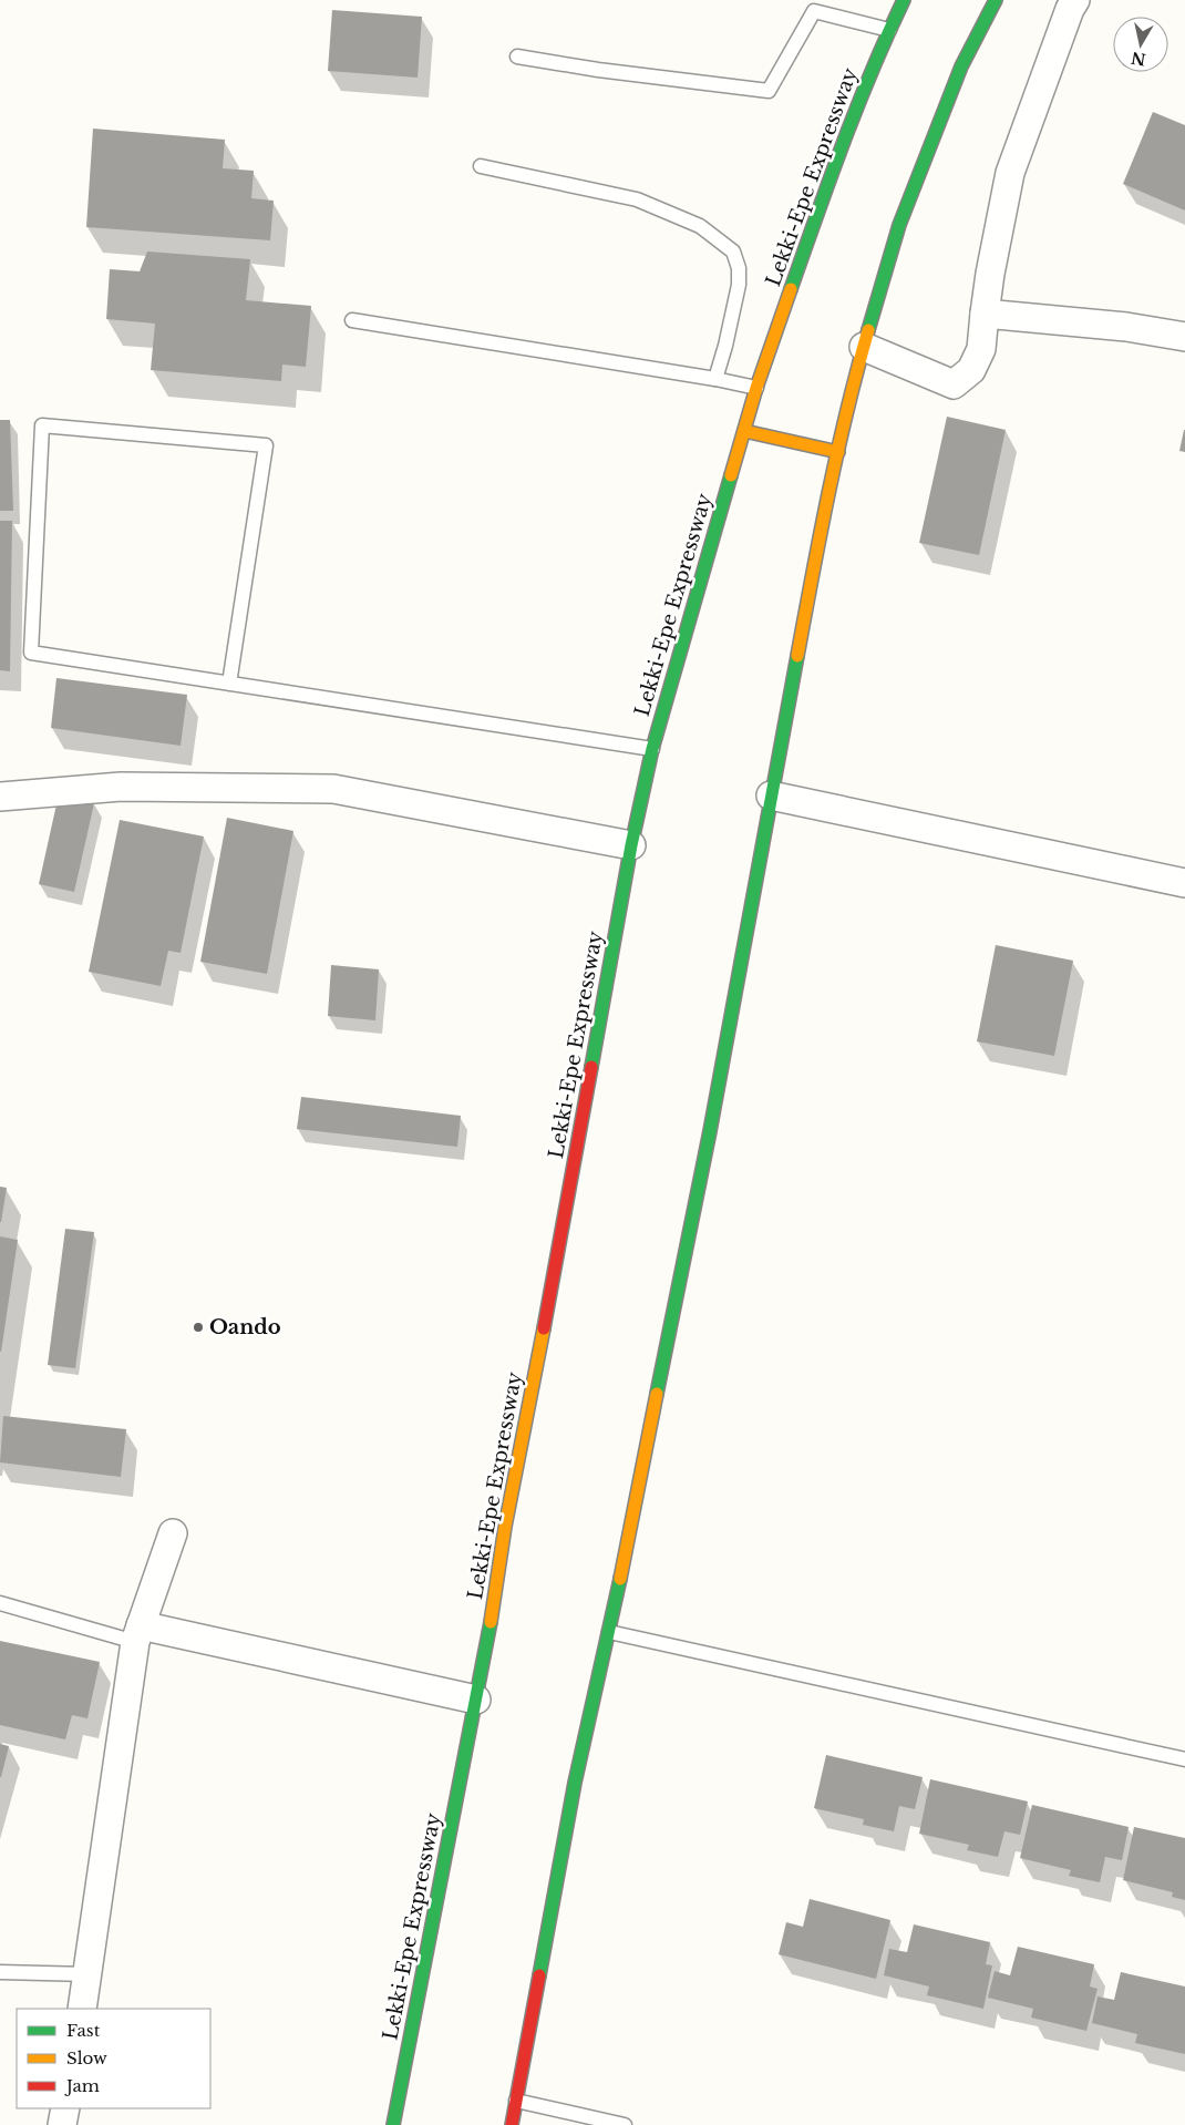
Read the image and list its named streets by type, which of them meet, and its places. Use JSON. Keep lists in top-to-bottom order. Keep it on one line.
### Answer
{"streets":{"highway":["Lekki-Epe Expressway"]},"places":["Oando"],"legend":["Fast","Slow","Jam"],"north":"bottom"}
